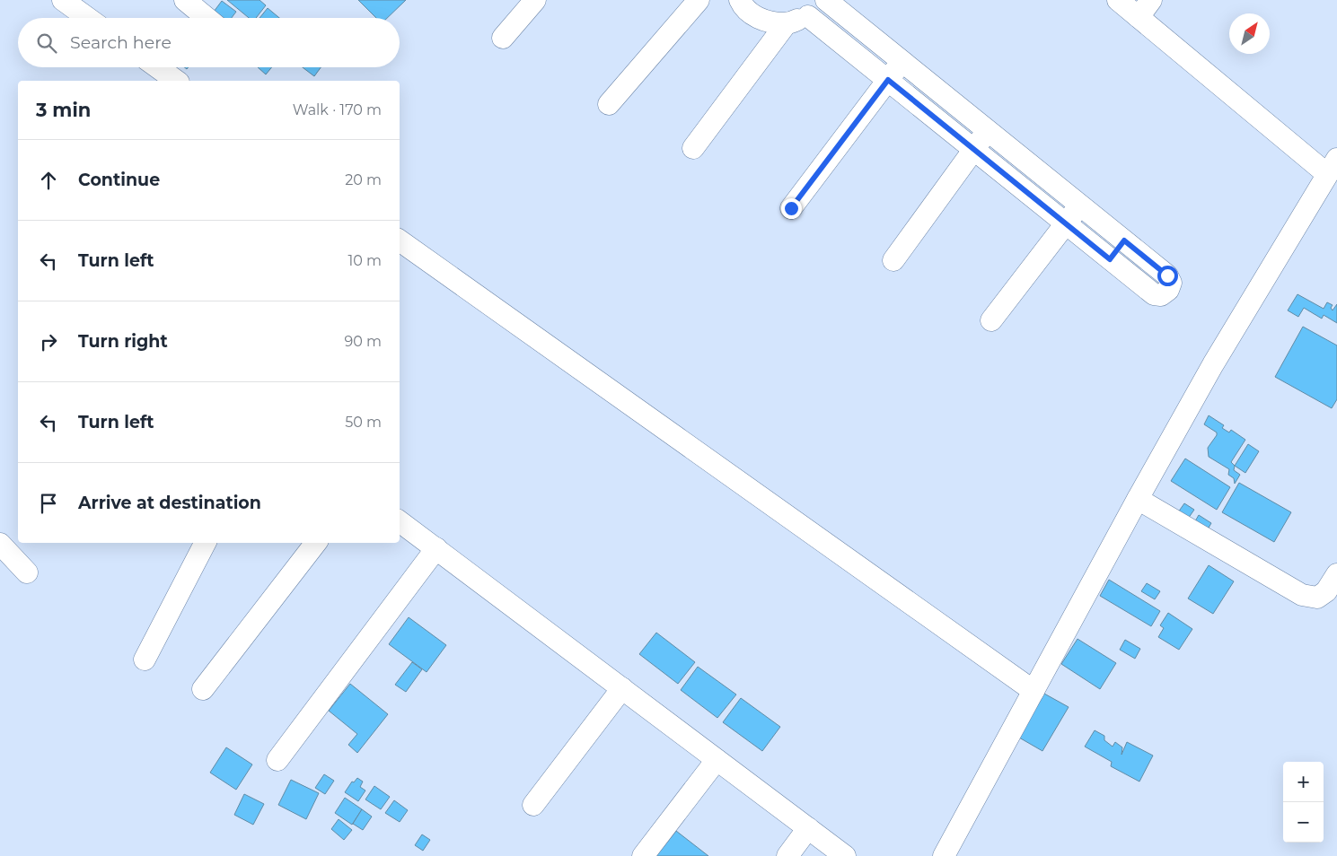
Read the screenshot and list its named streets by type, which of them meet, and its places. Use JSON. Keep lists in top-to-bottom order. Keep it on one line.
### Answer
{"north":"top right","page":{"search":"Search here","heading":["3 min","Walk · 170 m"],"list":[["Continue","20 m"],["Turn left","10 m"],["Turn right","90 m"],["Turn left","50 m"],"Arrive at destination"],"map_buttons":["+","−"]}}
